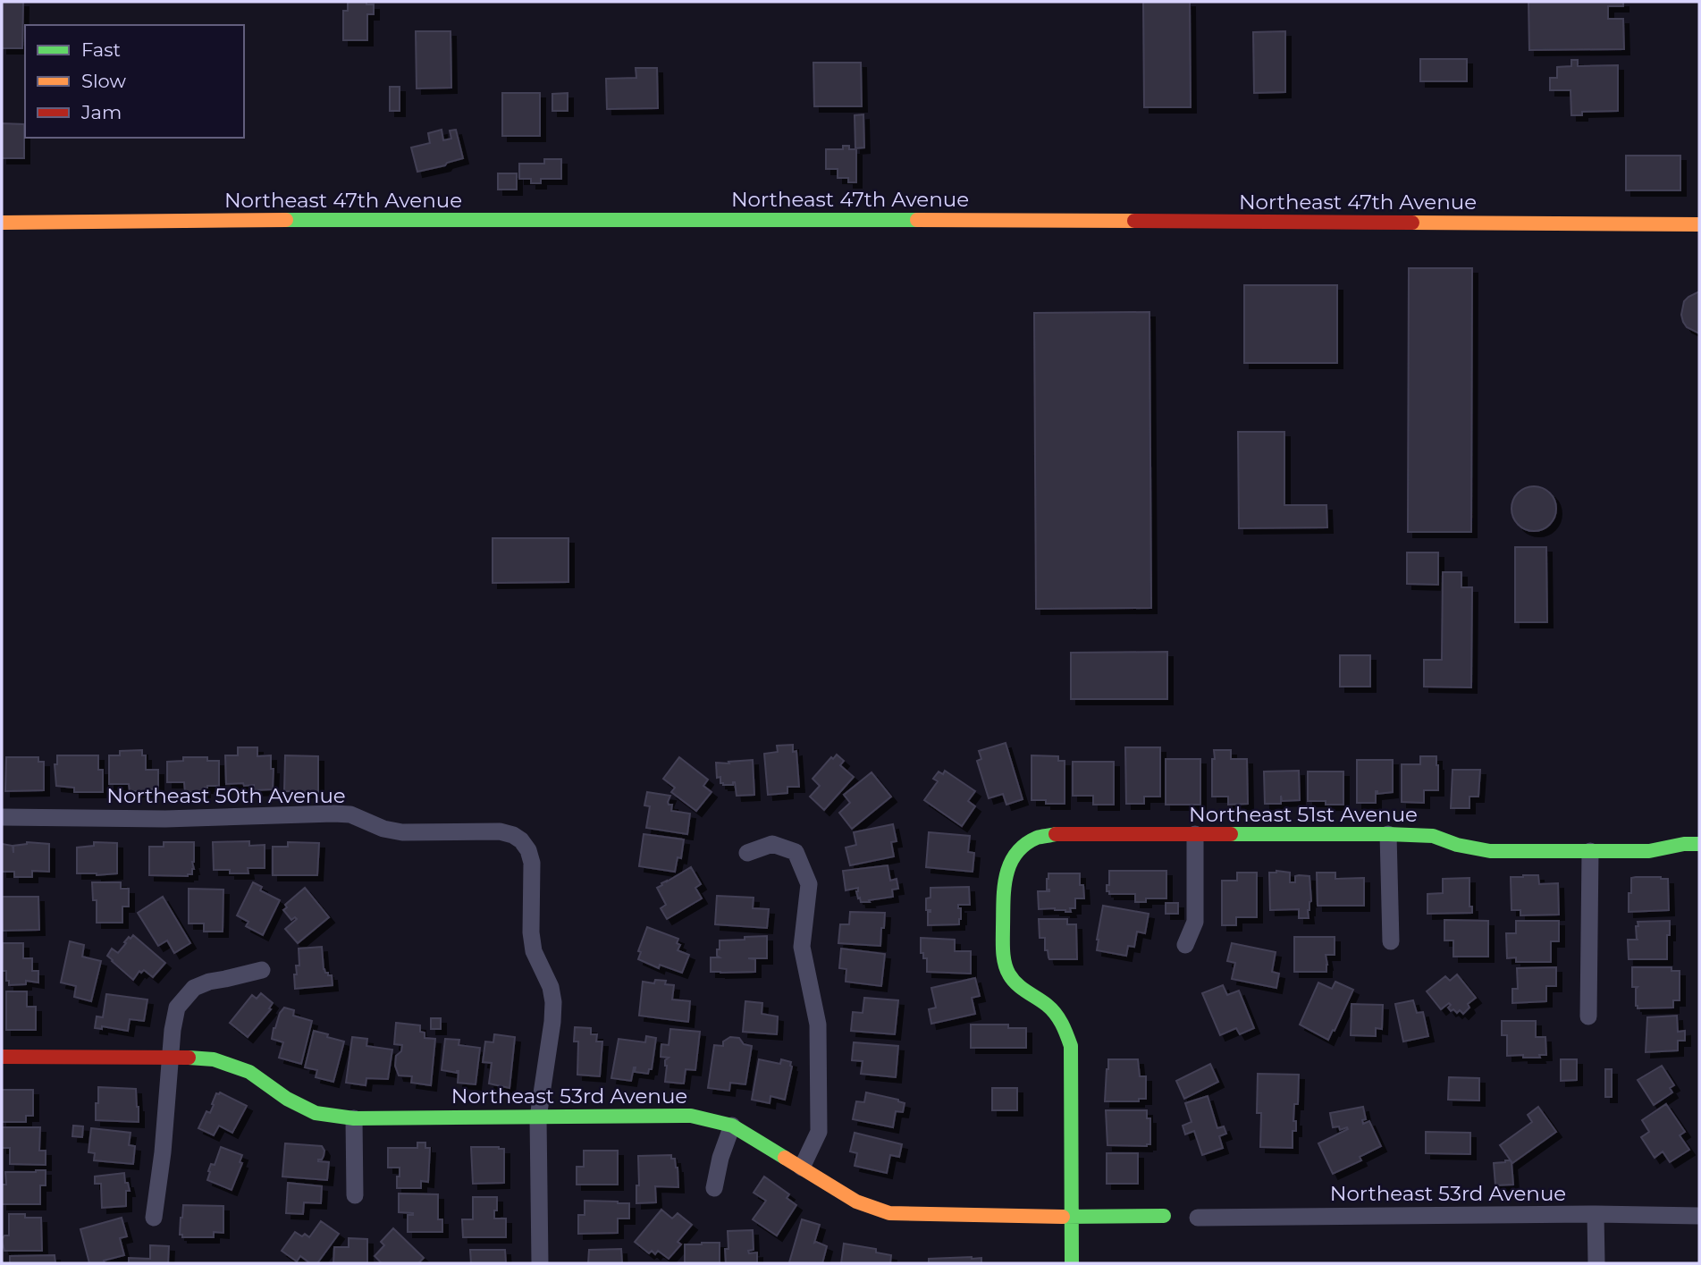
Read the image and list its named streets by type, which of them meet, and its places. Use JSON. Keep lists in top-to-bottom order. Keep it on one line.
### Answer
{"streets":{"street":["Northeast 47th Avenue","Northeast 50th Avenue","Northeast 51st Avenue","Northeast 53rd Avenue"]},"crossings":[["Northeast 50th Avenue","Northeast 53rd Avenue"],["Northeast 51st Avenue","Northeast 53rd Avenue"]],"legend":["Fast","Slow","Jam"]}
